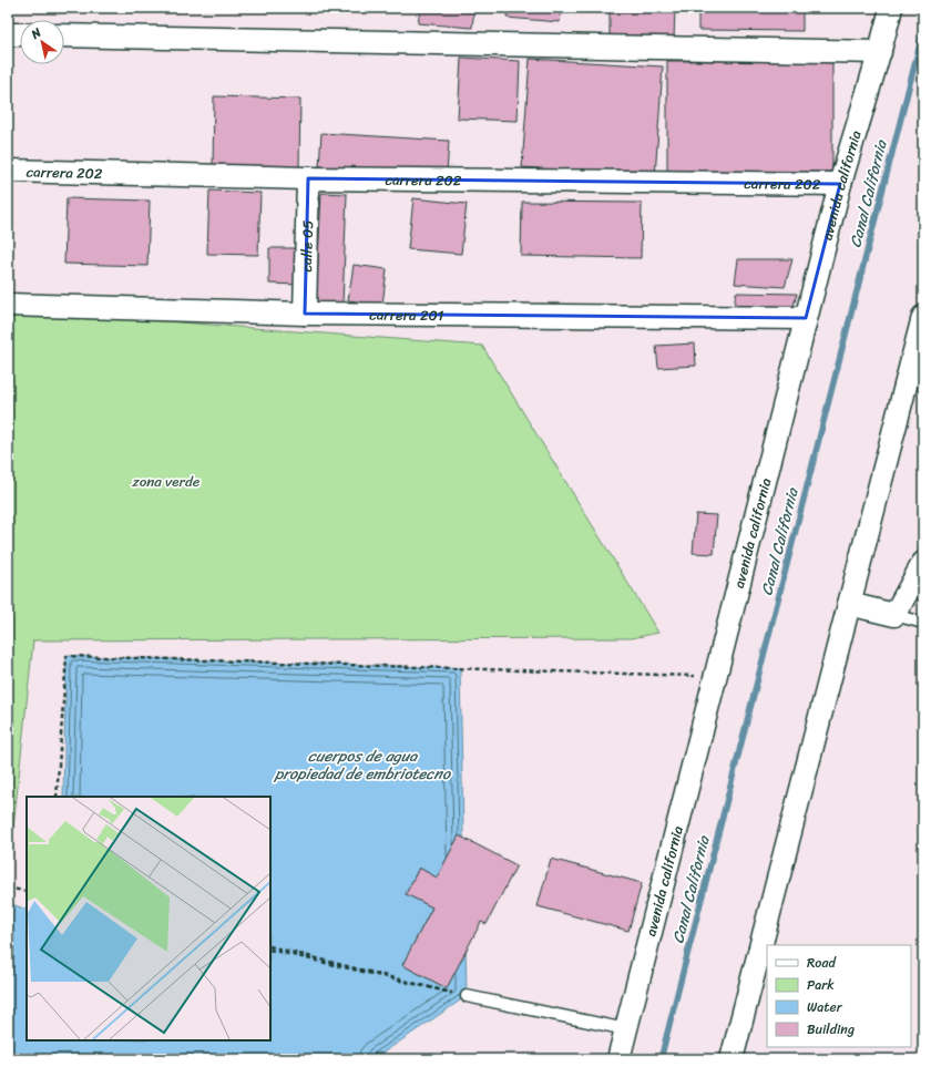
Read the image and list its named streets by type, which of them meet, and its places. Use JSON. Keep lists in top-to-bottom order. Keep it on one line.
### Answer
{"streets":{"street":["carrera 202","avenida california","calle 05","carrera 201"]},"crossings":[["carrera 202","avenida california"],["carrera 202","calle 05"],["avenida california","carrera 201"],["calle 05","carrera 201"]],"water":["Canal California","cuerpos de agua propiedad de embriotecno"],"parks":["zona verde"],"legend":["Road","Park","Water","Building"],"north":"top left"}
